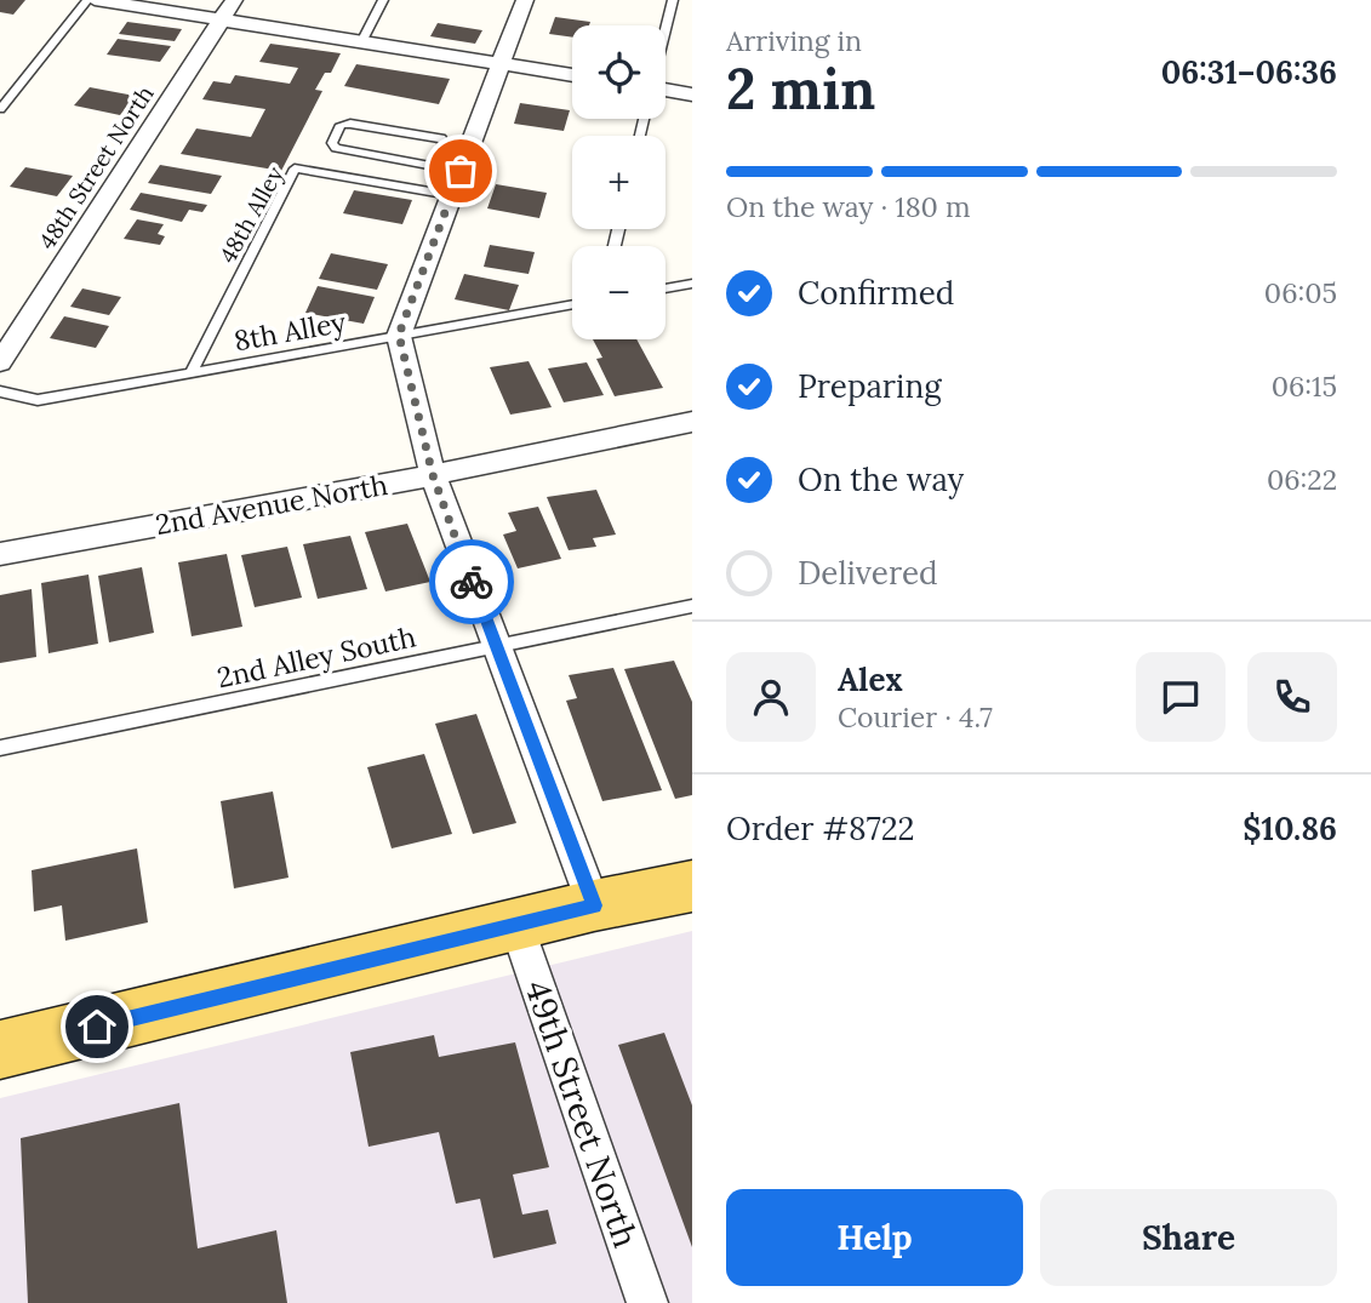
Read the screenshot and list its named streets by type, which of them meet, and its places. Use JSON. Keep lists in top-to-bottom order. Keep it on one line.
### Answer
{"streets":{"street":["48th Street North","2nd Avenue North","49th Street North"],"lane":["48th Alley","8th Alley","2nd Alley South"]},"crossings":[["48th Alley","8th Alley"]],"page":{"heading":["2 min","Arriving in","06:31–06:36"],"panel":["Alex","Courier · 4.7","Order #8722","$10.86"],"map_buttons":["+","−"],"bar":"On the way · 180 m","list":[["Confirmed","06:05"],["Preparing","06:15"],["On the way","06:22"],"Delivered"],"buttons":["Help","Share"]}}
